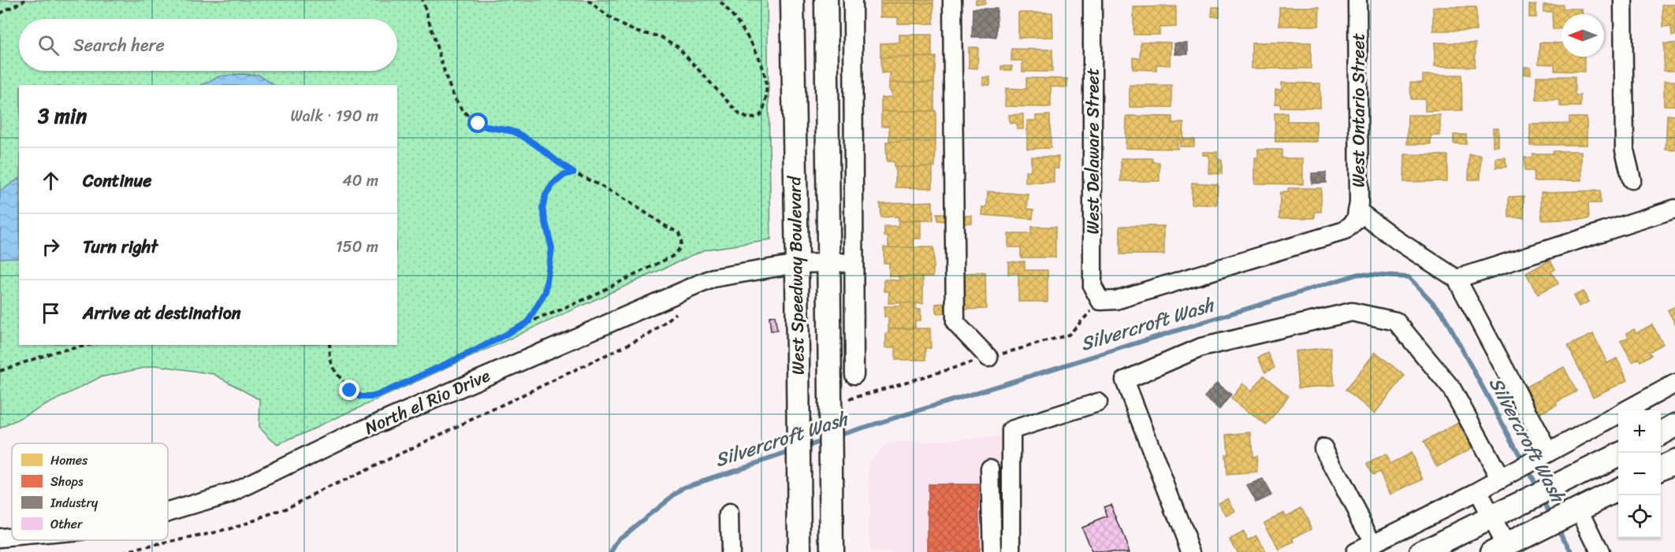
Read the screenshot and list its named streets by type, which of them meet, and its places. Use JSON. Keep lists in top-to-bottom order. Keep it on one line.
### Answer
{"streets":{"main road":["West Speedway Boulevard"],"street":["West Ontario Street","West Delaware Street","North el Rio Drive"]},"crossings":[["West Ontario Street","West Delaware Street"],["West Speedway Boulevard","North el Rio Drive"]],"water":["Silvercroft Wash"],"legend":["Homes","Shops","Industry","Other"],"north":"left","page":{"search":"Search here","heading":["3 min","Walk · 190 m"],"list":[["Continue","40 m"],["Turn right","150 m"],"Arrive at destination"],"map_buttons":["+","−"]}}
